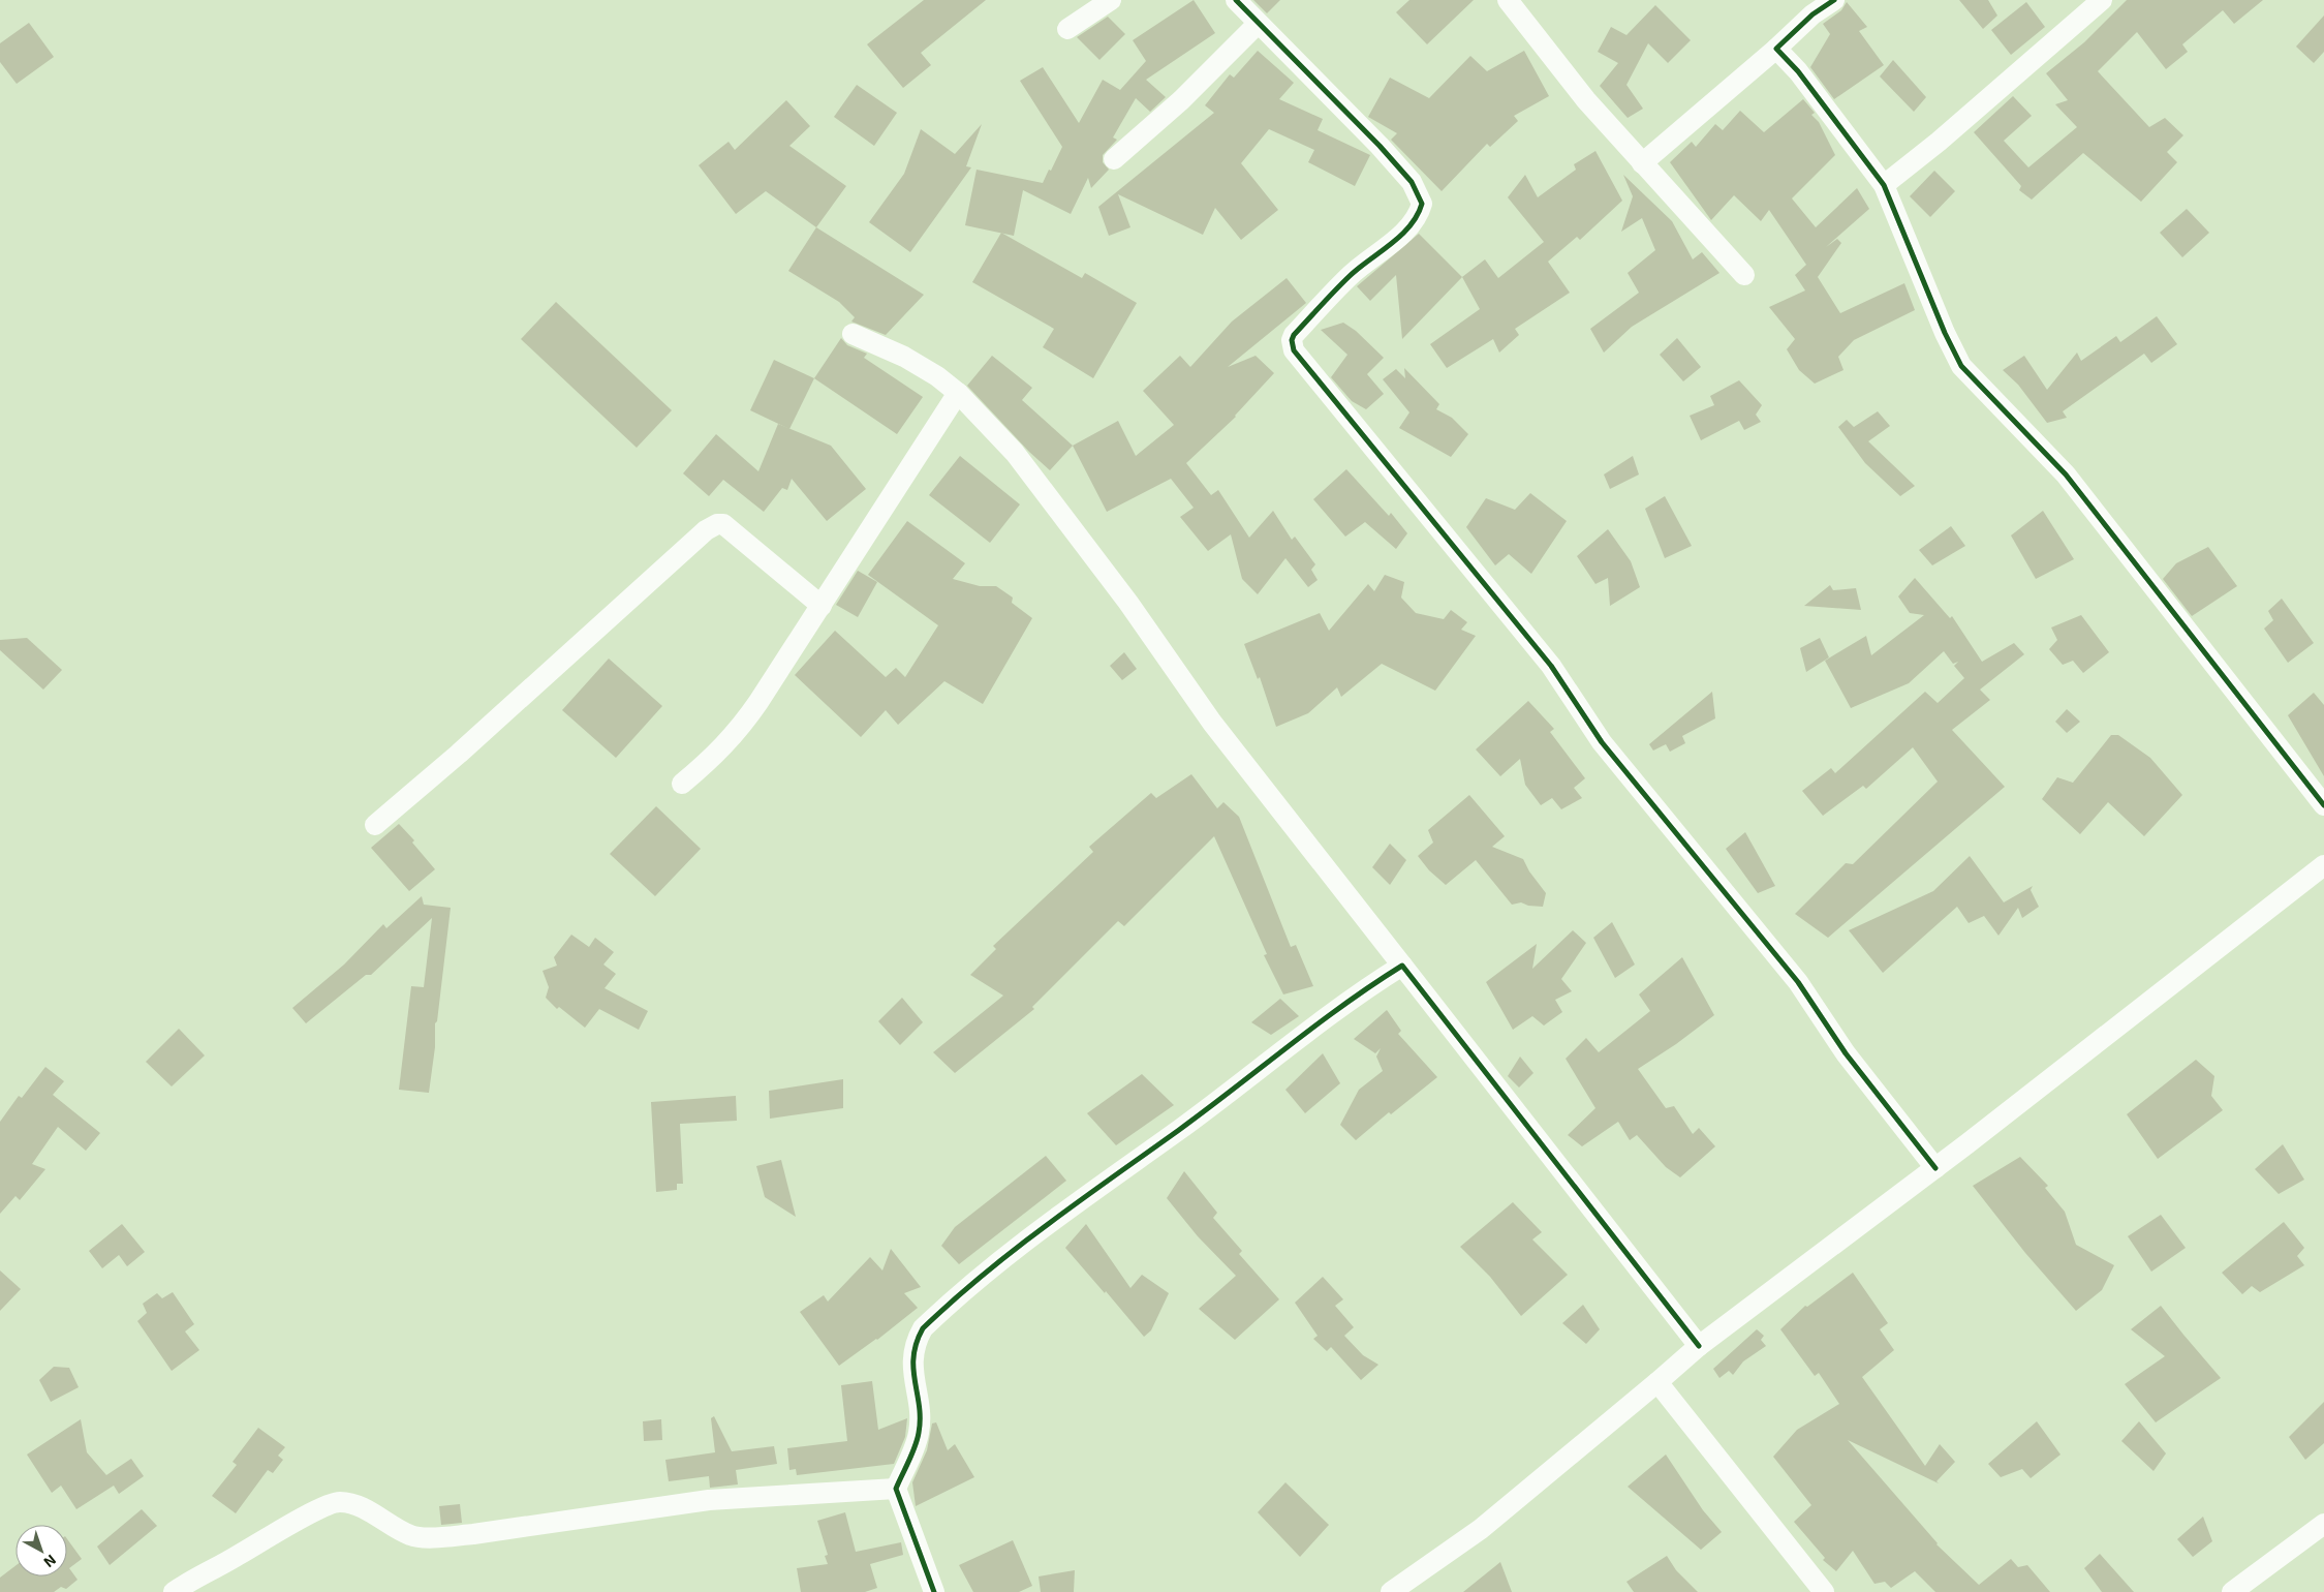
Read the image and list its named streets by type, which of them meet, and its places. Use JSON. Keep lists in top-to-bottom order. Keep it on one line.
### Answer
{"north":"bottom right"}
